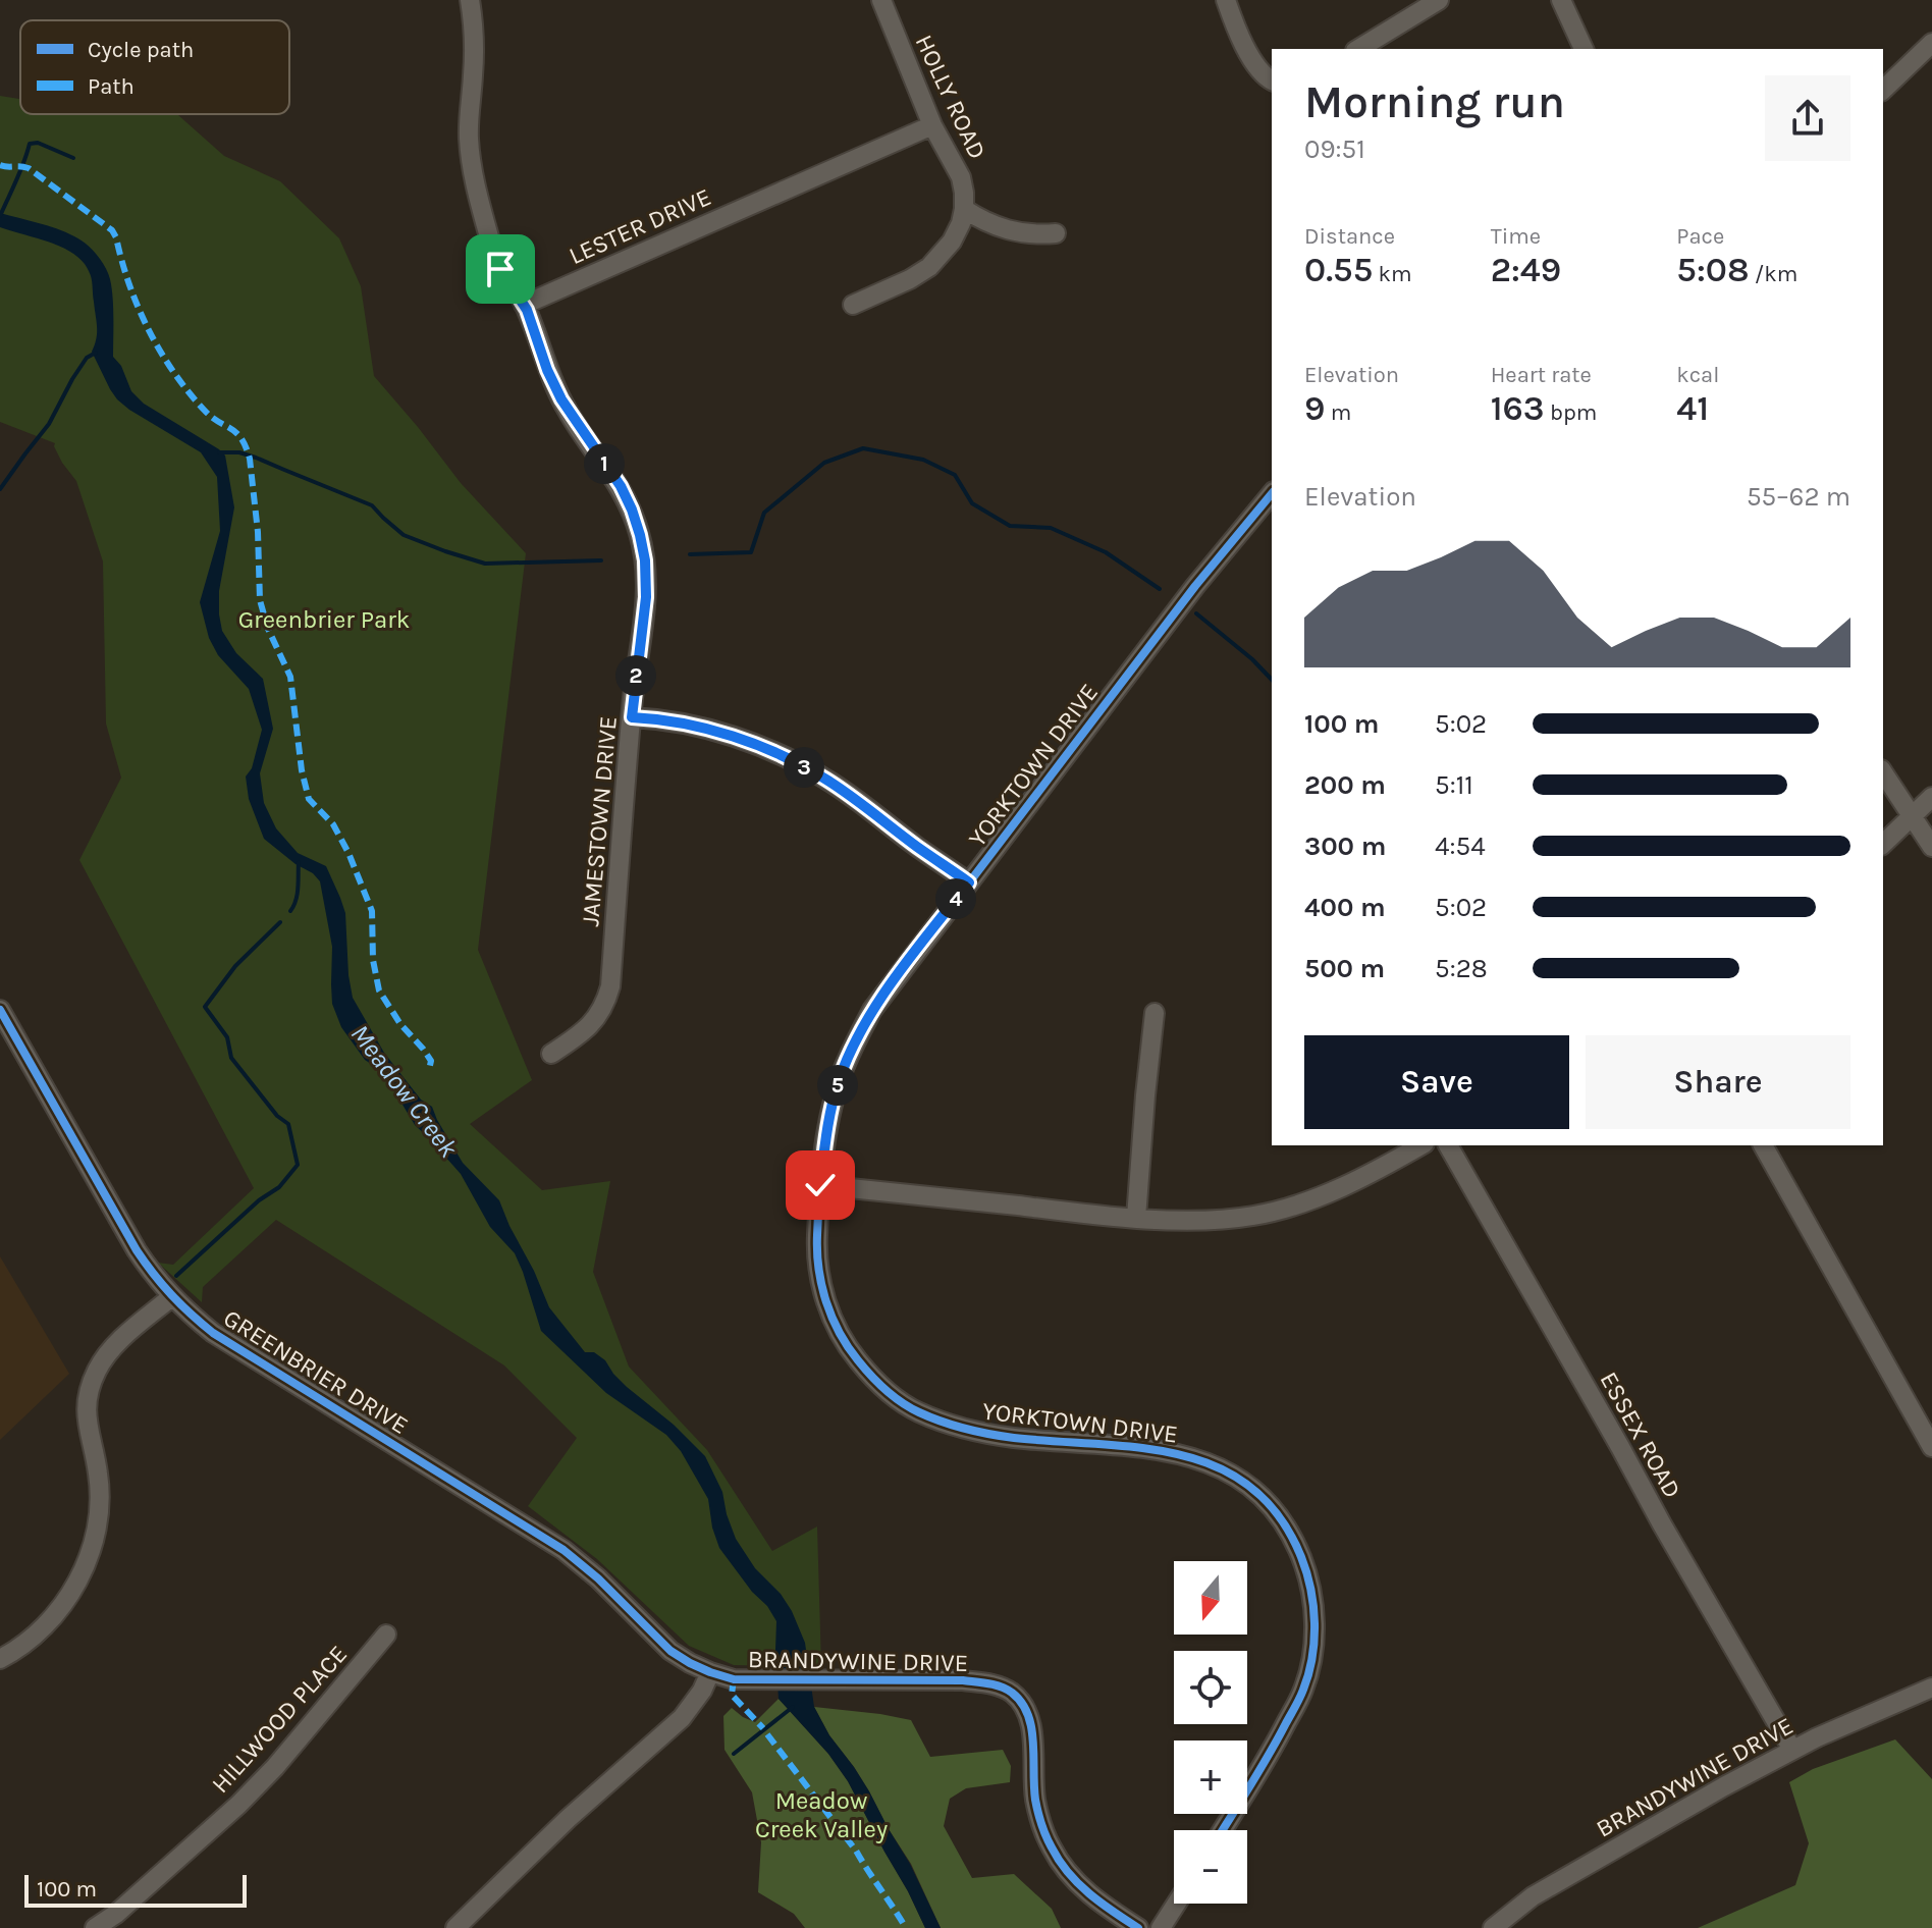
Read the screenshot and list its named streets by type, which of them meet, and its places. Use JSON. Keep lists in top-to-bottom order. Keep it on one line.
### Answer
{"streets":{"street":["HOLLY ROAD","LESTER DRIVE","YORKTOWN DRIVE","JAMESTOWN DRIVE","GREENBRIER DRIVE","ESSEX ROAD","BRANDYWINE DRIVE","HILLWOOD PLACE"]},"crossings":[["HOLLY ROAD","LESTER DRIVE"],["LESTER DRIVE","JAMESTOWN DRIVE"],["GREENBRIER DRIVE","BRANDYWINE DRIVE"],["ESSEX ROAD","BRANDYWINE DRIVE"]],"water":["Meadow Creek"],"parks":["Greenbrier Park","Meadow Creek Valley"],"legend":["Cycle path","Path"],"scale_bar":"100 m","north":"bottom","page":{"heading":["Morning run","09:51"],"stats":[["Distance","0.55 km"],["Time","2:49"],["Pace","5:08 /km"],["Elevation","9 m"],["Heart rate","163 bpm"],["kcal","41"]],"pins":["1","2","3","4","5"],"chart":["Elevation","55–62 m"],"list":[{"name":"100 m","note":"5:02"},{"name":"200 m","note":"5:11"},{"name":"300 m","note":"4:54"},{"name":"400 m","note":"5:02"},{"name":"500 m","note":"5:28"}],"buttons":["Save","Share"],"map_buttons":["+","−"],"scale":"100 m"}}
